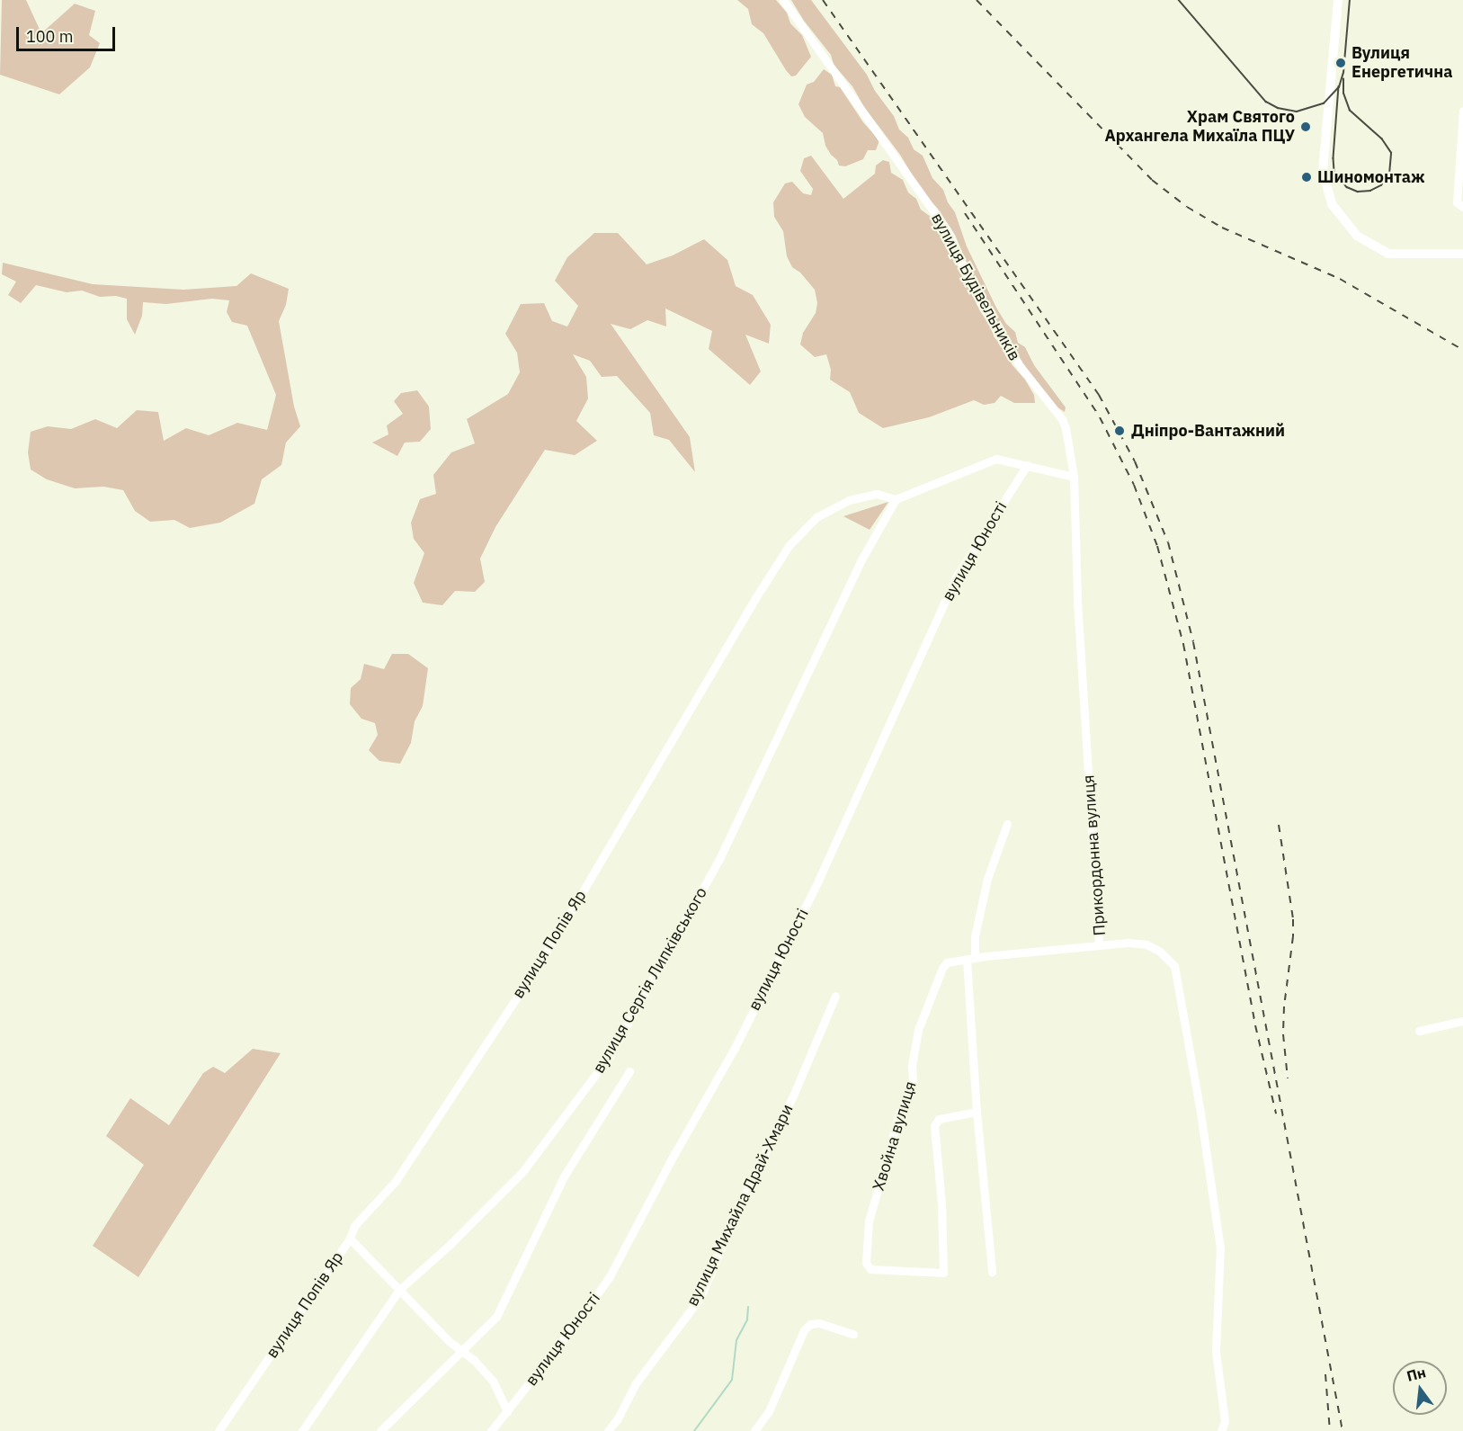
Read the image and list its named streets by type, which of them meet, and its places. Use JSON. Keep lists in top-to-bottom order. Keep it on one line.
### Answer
{"streets":{"street":["вулиця Будівельників","вулиця Юності","Прикордонна вулиця","вулиця Попів Яр","вулиця Сергія Липківського","Хвойна вулиця","вулиця Михайла Драй-Хмари"]},"crossings":[["вулиця Будівельників","Прикордонна вулиця"],["вулиця Попів Яр","вулиця Сергія Липківського"]],"places":["Вулиця Енергетична","Храм Святого Архангела Михаїла ПЦУ","Шиномонтаж","Дніпро-Вантажний"],"scale_bar":"100 m","north":"top"}
